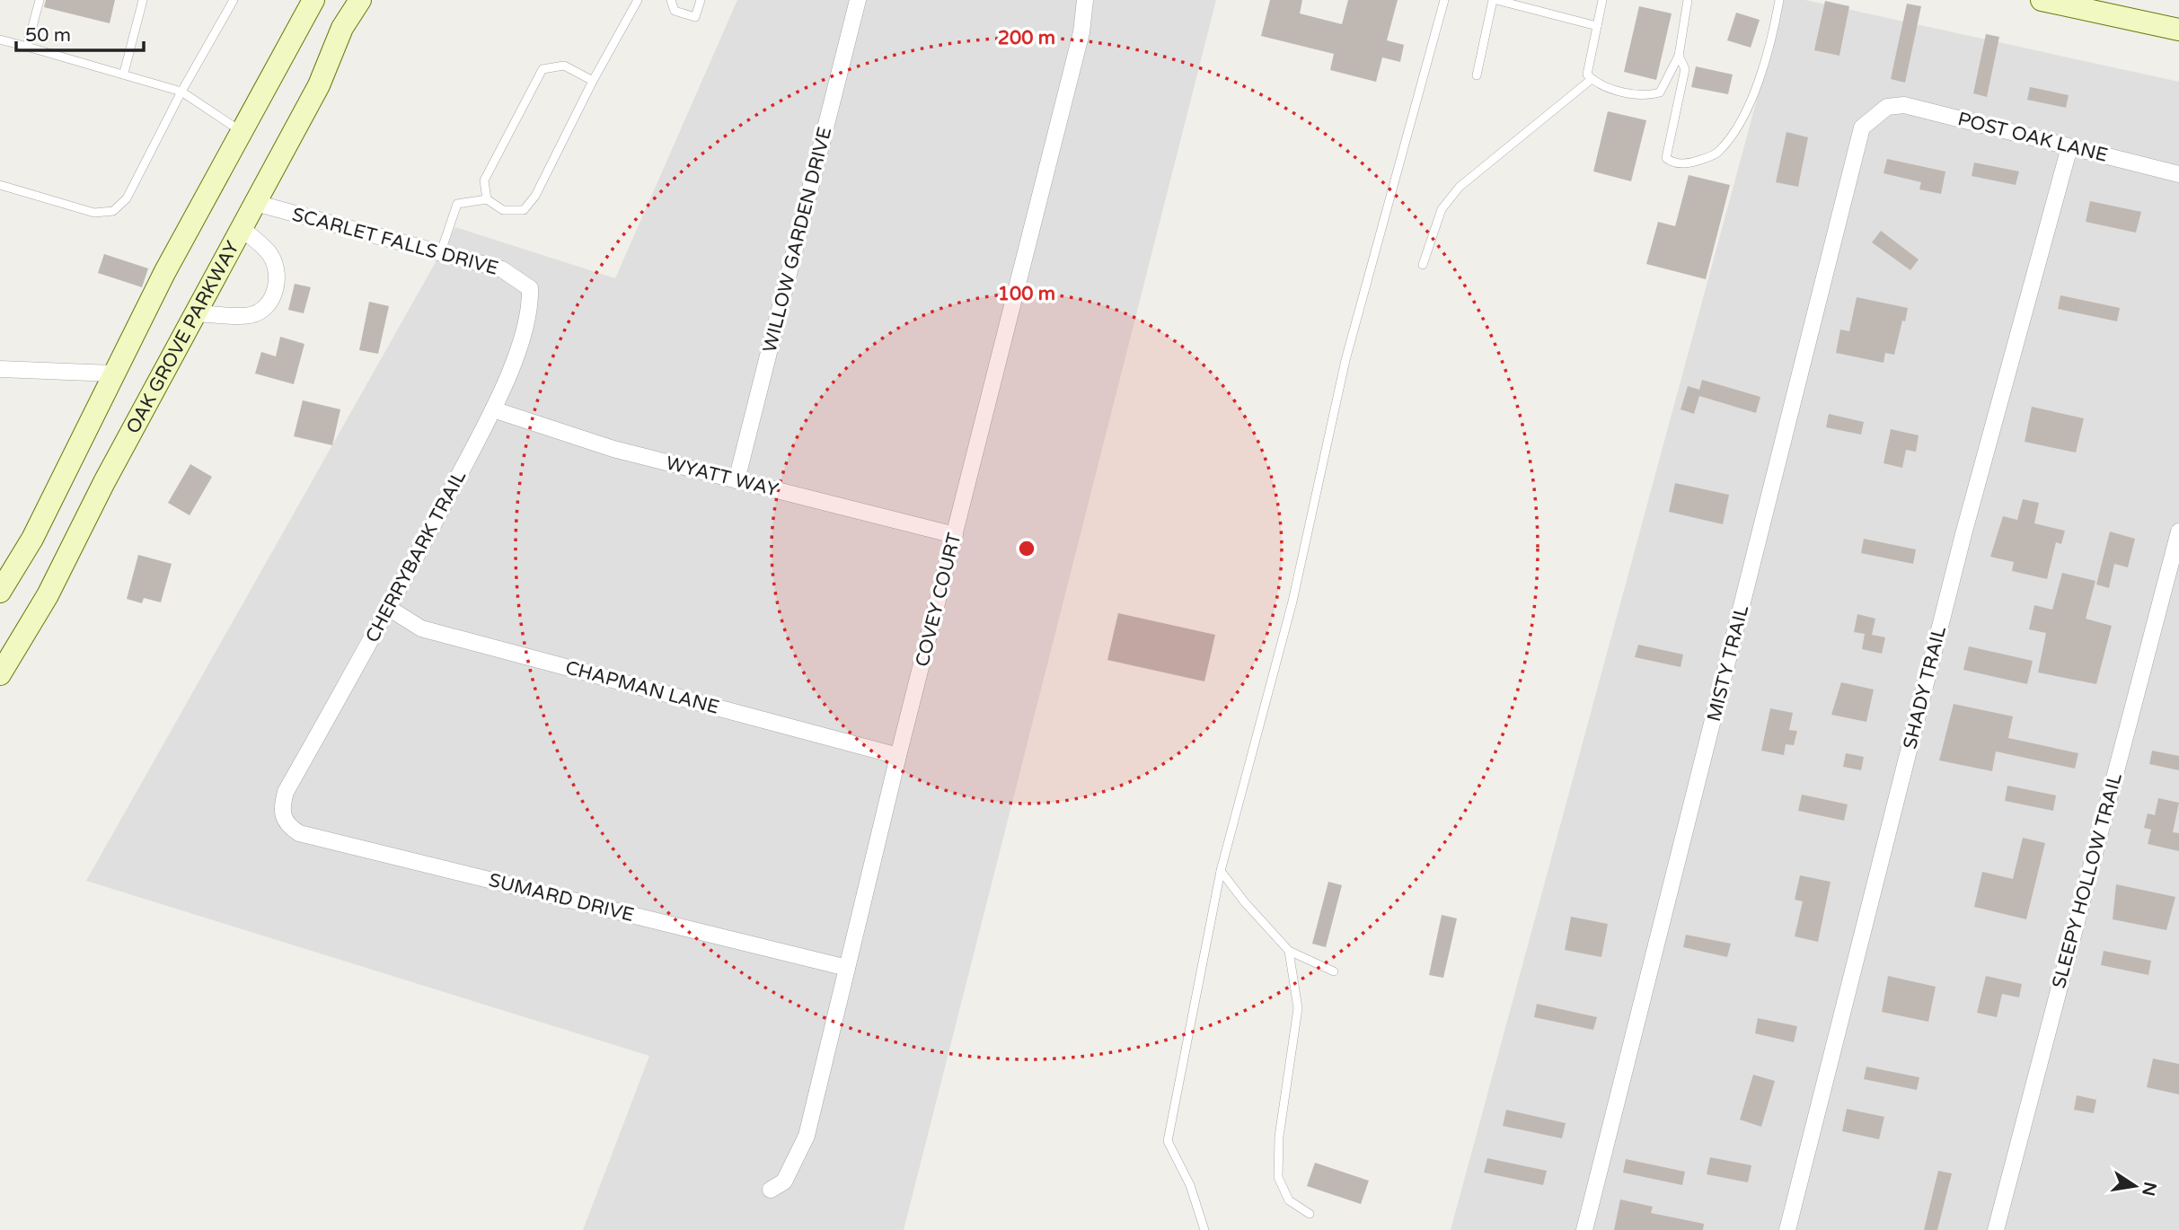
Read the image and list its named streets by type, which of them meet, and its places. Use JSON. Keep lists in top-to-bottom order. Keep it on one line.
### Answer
{"streets":{"main road":["OAK GROVE PARKWAY"],"street":["POST OAK LANE","WILLOW GARDEN DRIVE","SCARLET FALLS DRIVE","WYATT WAY","CHERRYBARK TRAIL","COVEY COURT","MISTY TRAIL","CHAPMAN LANE","SHADY TRAIL","SLEEPY HOLLOW TRAIL","SUMARD DRIVE"]},"crossings":[["POST OAK LANE","MISTY TRAIL"],["POST OAK LANE","SHADY TRAIL"],["WILLOW GARDEN DRIVE","WYATT WAY"],["SCARLET FALLS DRIVE","OAK GROVE PARKWAY"],["SCARLET FALLS DRIVE","CHERRYBARK TRAIL"],["WYATT WAY","CHERRYBARK TRAIL"],["WYATT WAY","COVEY COURT"],["CHERRYBARK TRAIL","CHAPMAN LANE"],["CHERRYBARK TRAIL","SUMARD DRIVE"],["COVEY COURT","CHAPMAN LANE"],["COVEY COURT","SUMARD DRIVE"]],"scale_bar":"50 m","north":"right","rings":["200 m","100 m"]}
